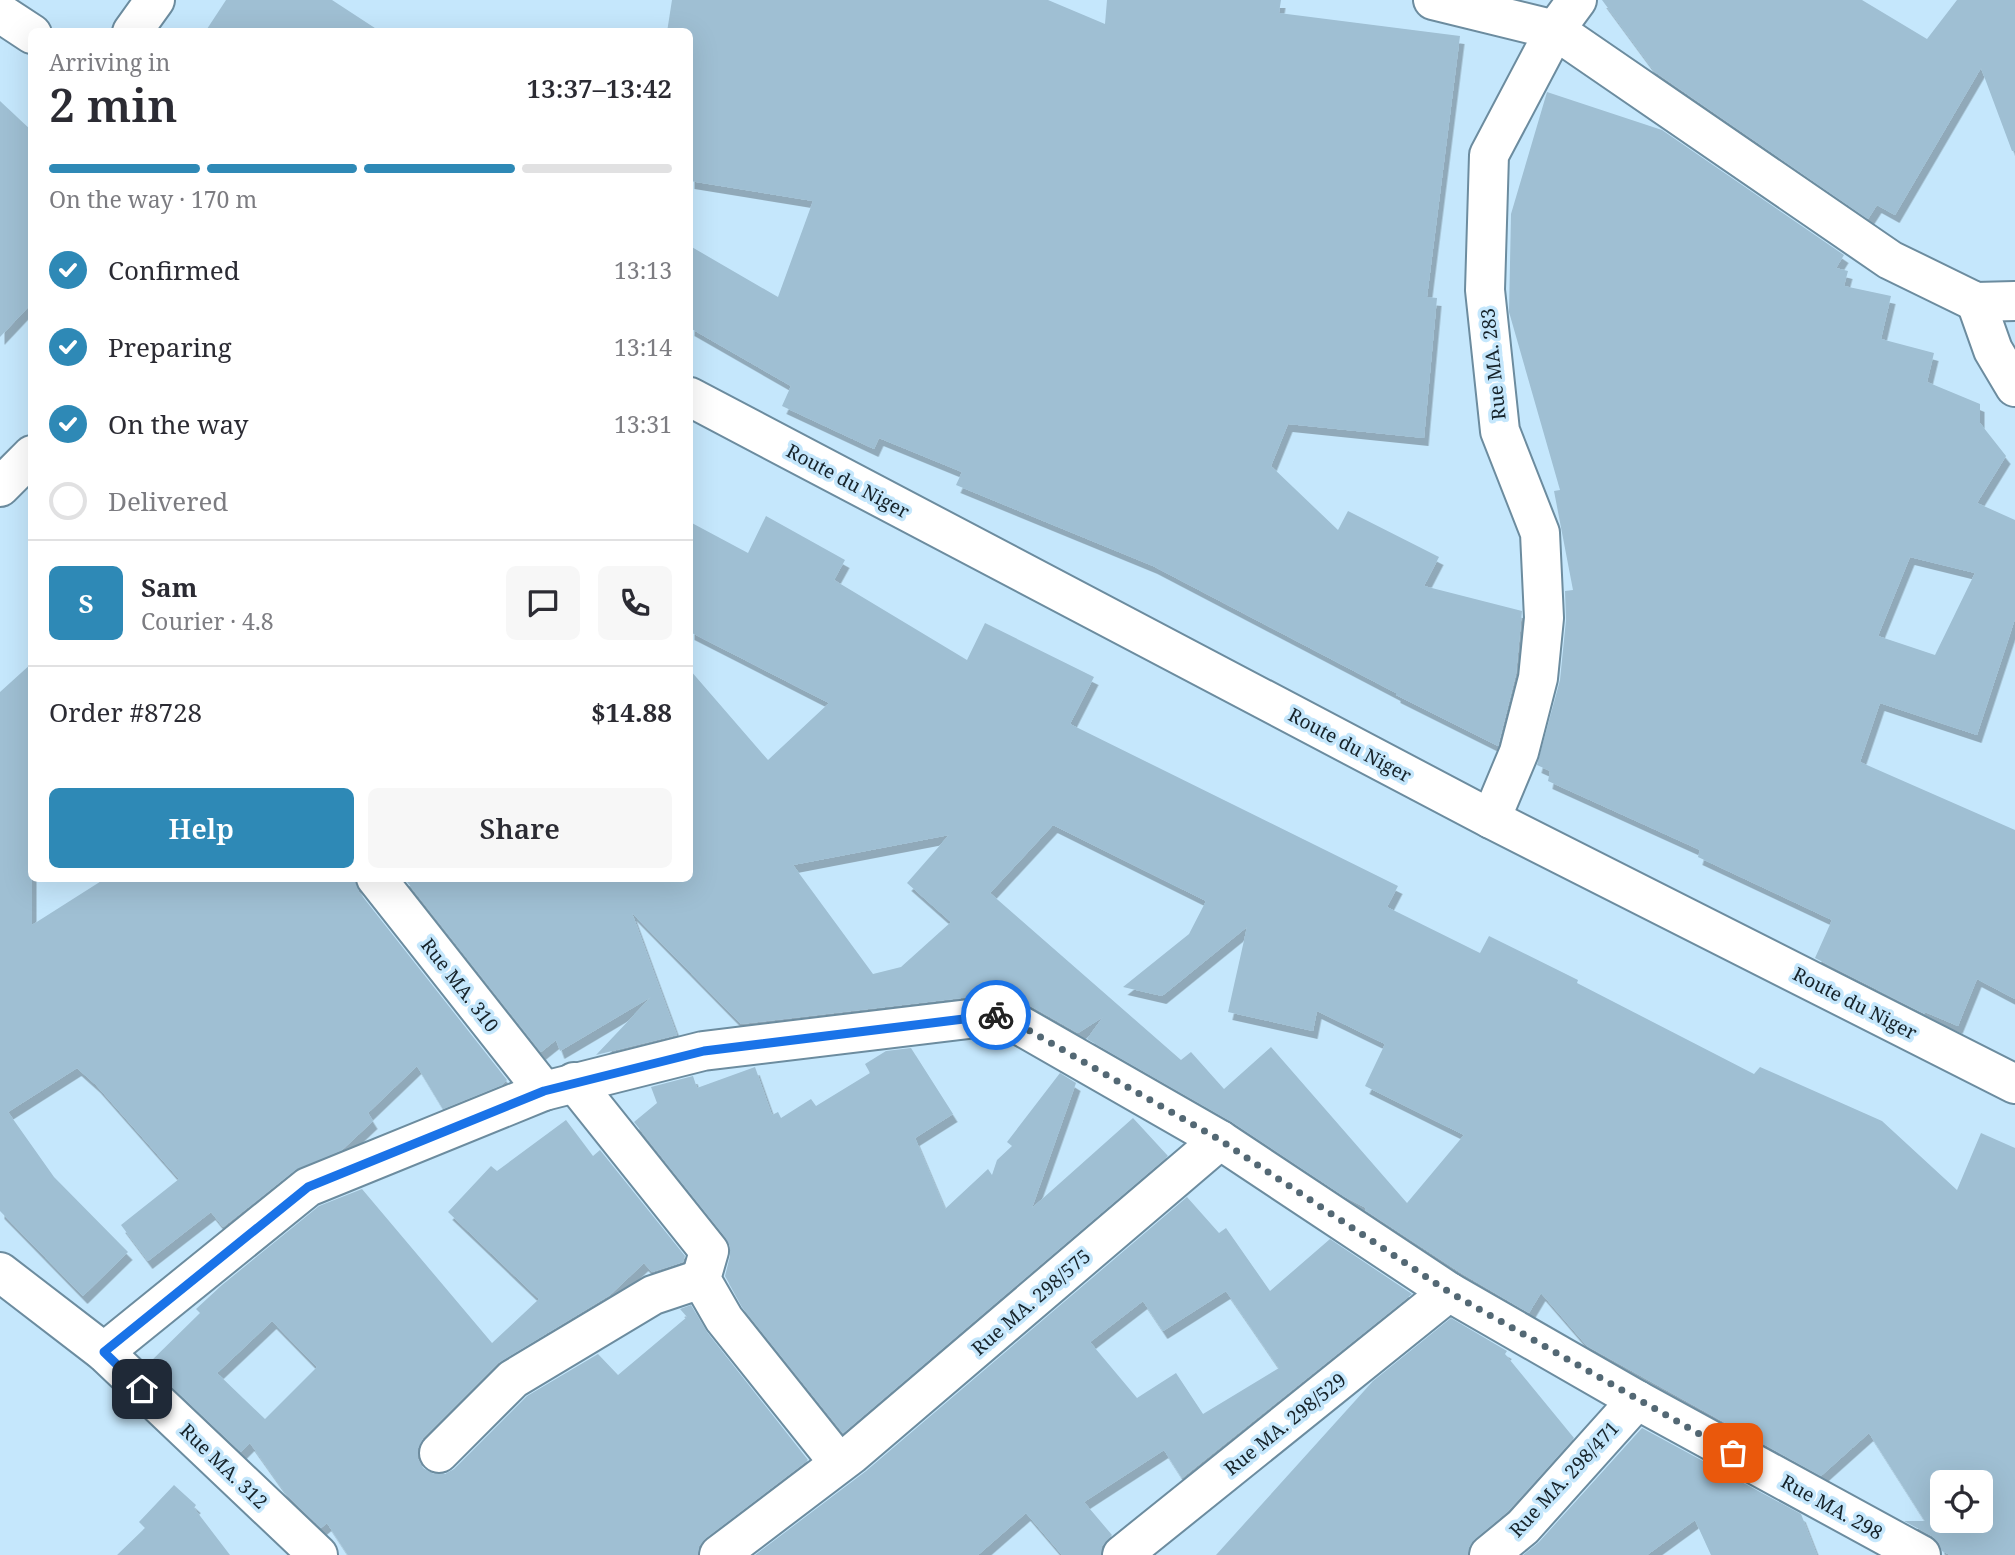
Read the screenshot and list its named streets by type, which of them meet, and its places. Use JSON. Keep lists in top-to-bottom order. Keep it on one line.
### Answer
{"streets":{"street":["Rue MA. 283","Route du Niger","Rue MA. 310","Rue MA. 298/575","Rue MA. 298/529","Rue MA. 312","Rue MA. 298/471","Rue MA. 298"]},"crossings":[["Rue MA. 283","Route du Niger"],["Rue MA. 310","Rue MA. 298"],["Rue MA. 298/575","Rue MA. 298"],["Rue MA. 298/529","Rue MA. 298"],["Rue MA. 312","Rue MA. 298"],["Rue MA. 298/471","Rue MA. 298"]],"page":{"heading":["2 min","Arriving in","13:37–13:42"],"panel":["Sam","Courier · 4.8","Order #8728","$14.88"],"bar":"On the way · 170 m","list":[["Confirmed","13:13"],["Preparing","13:14"],["On the way","13:31"],"Delivered"],"round":"S","buttons":["Help","Share"]}}
